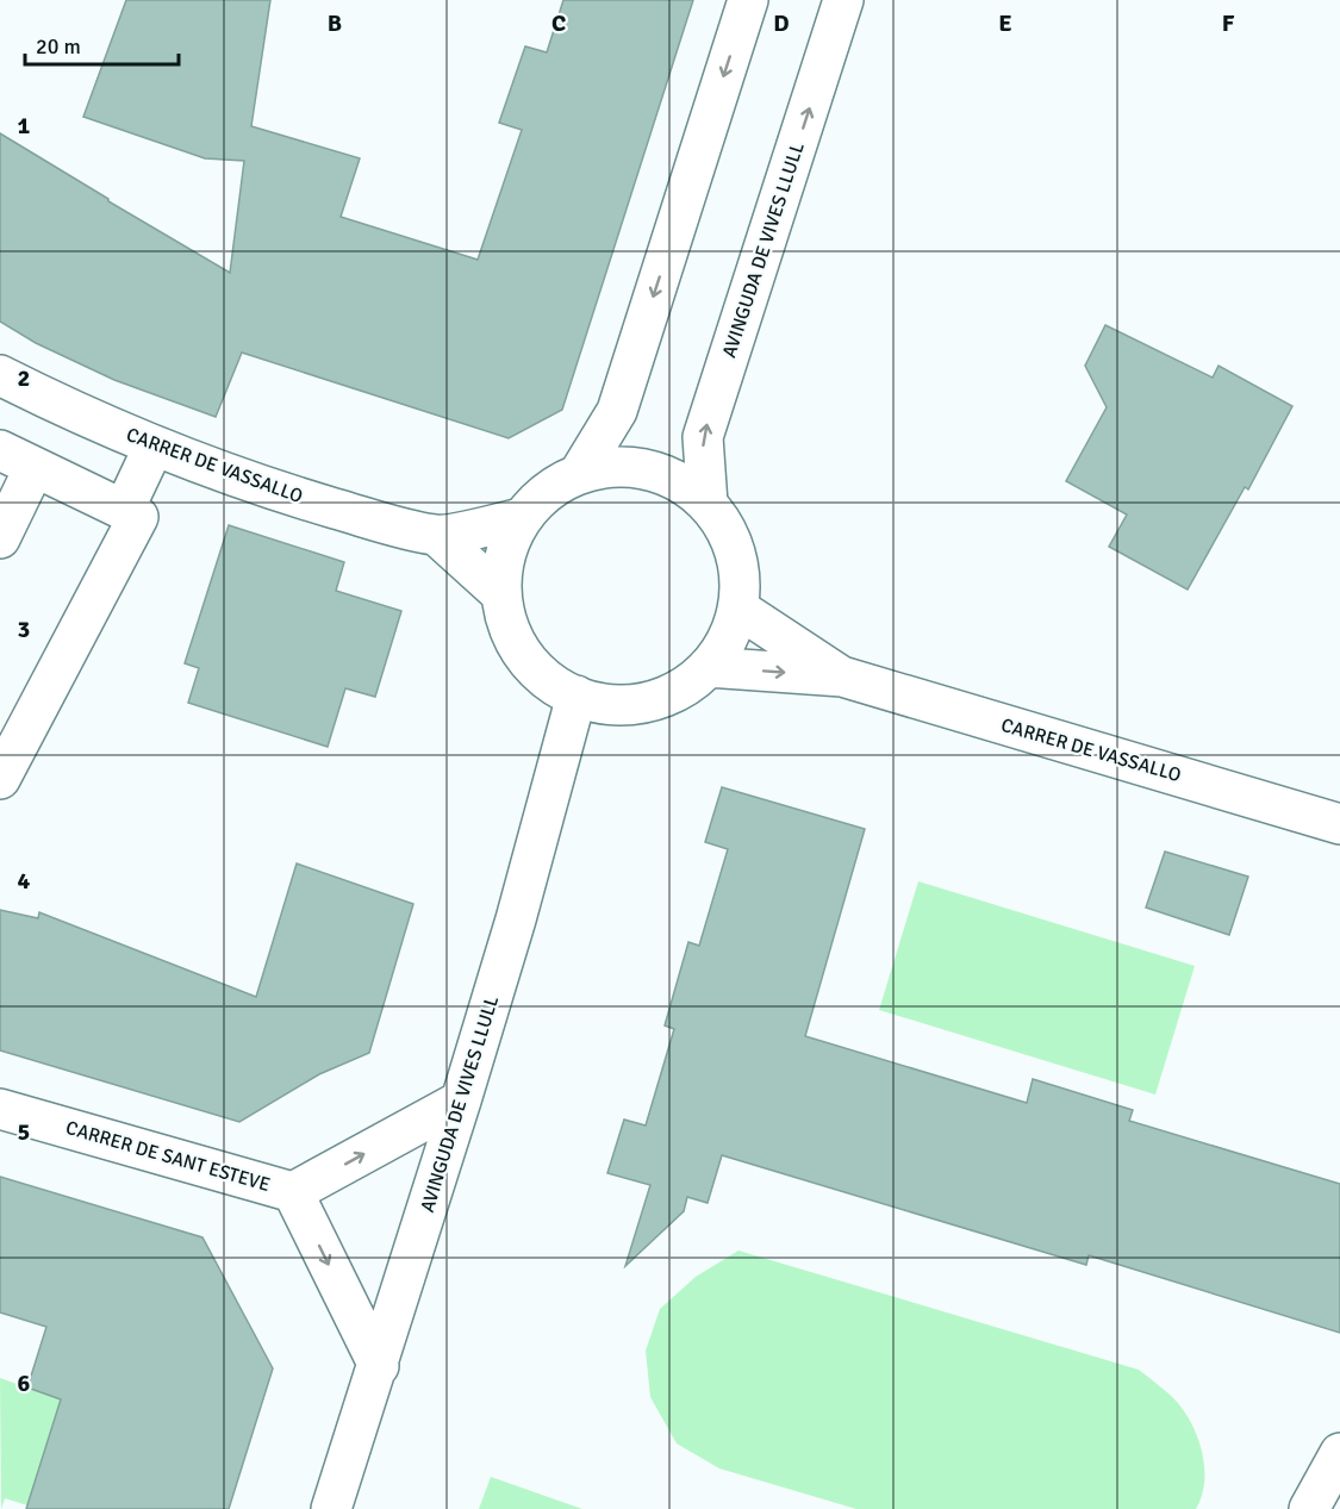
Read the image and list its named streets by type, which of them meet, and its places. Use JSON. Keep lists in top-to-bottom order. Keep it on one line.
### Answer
{"streets":{"street":["AVINGUDA DE VIVES LLULL","CARRER DE VASSALLO","CARRER DE SANT ESTEVE"]},"crossings":[["AVINGUDA DE VIVES LLULL","CARRER DE VASSALLO"],["AVINGUDA DE VIVES LLULL","CARRER DE SANT ESTEVE"]],"scale_bar":"20 m","grid":{"columns":["B","C","D","E","F"],"rows":["1","2","3","4","5","6"]}}
